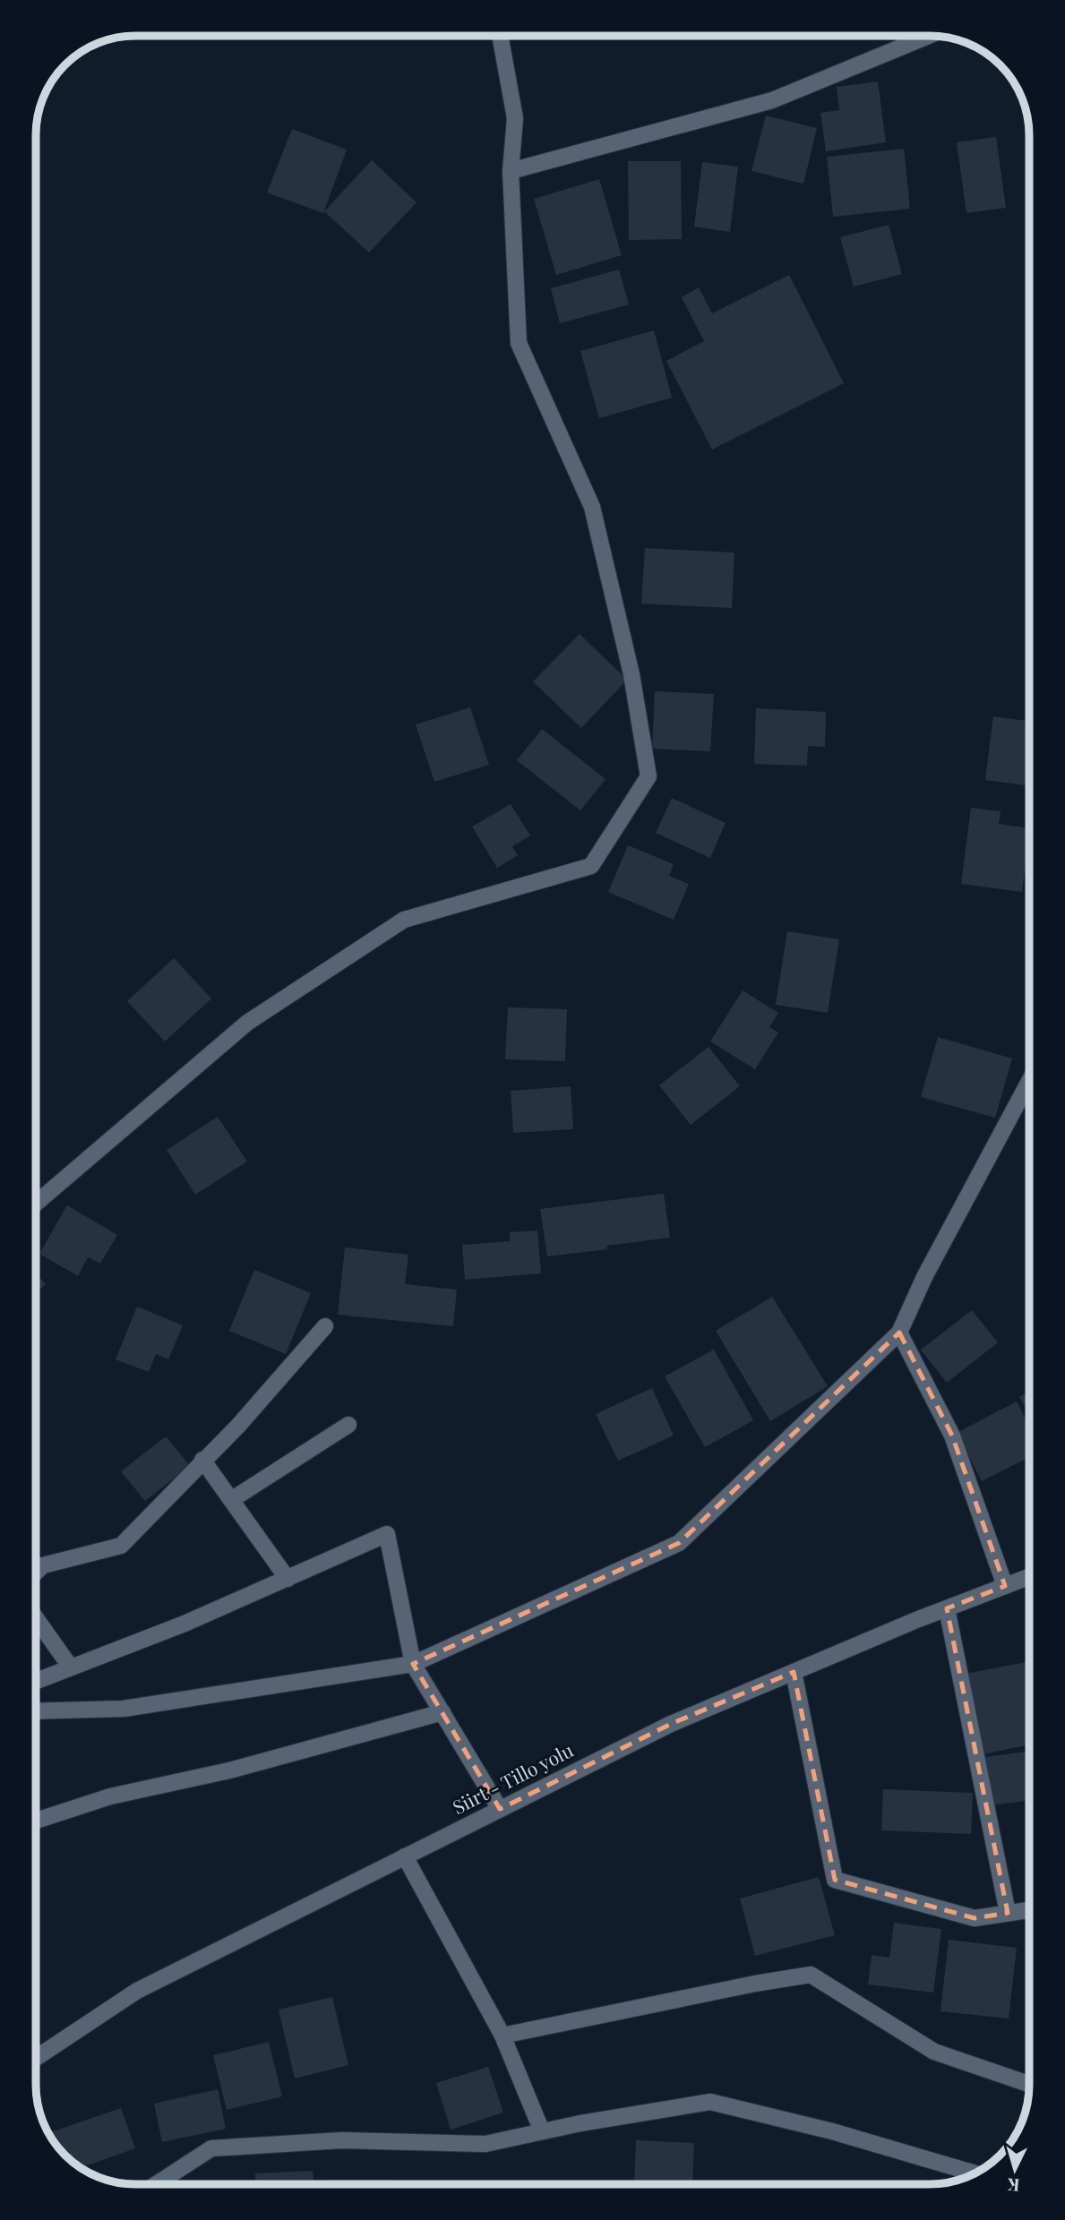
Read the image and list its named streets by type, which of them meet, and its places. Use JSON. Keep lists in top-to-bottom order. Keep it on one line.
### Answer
{"streets":{"street":["Siirt - Tillo yolu"]},"north":"bottom"}
